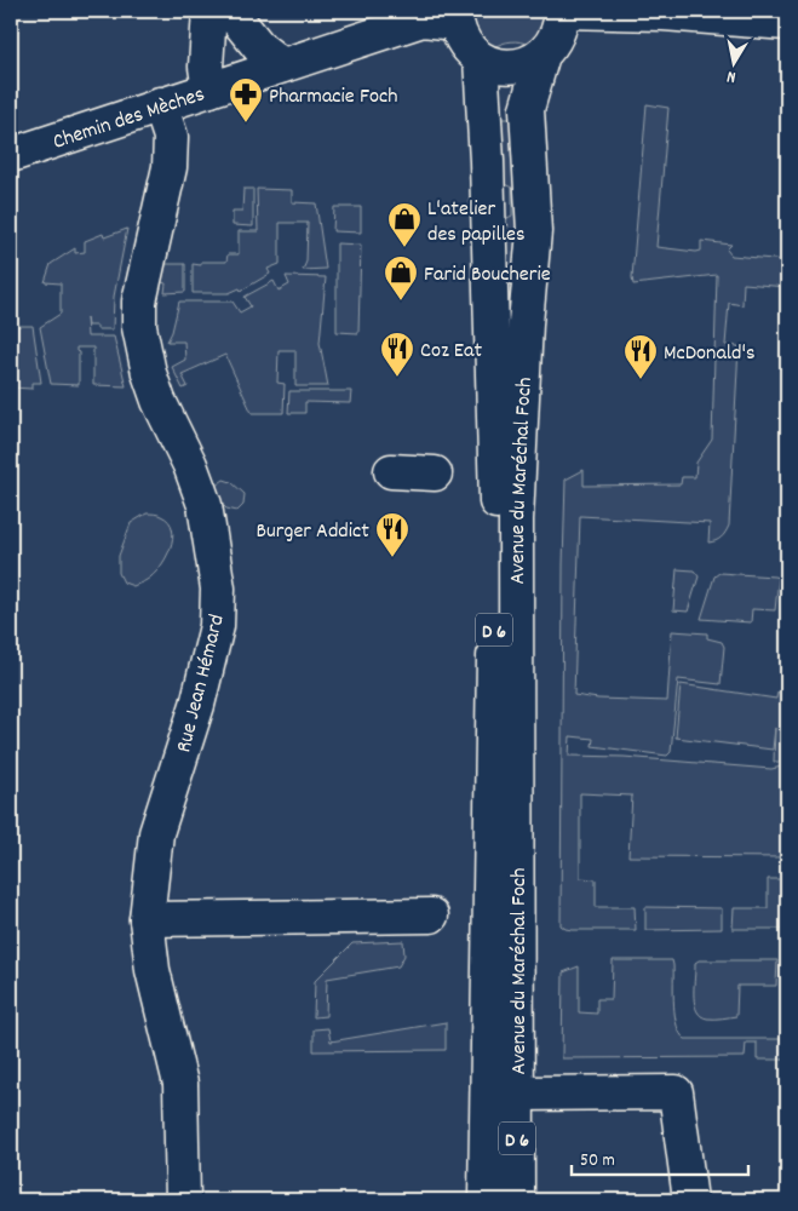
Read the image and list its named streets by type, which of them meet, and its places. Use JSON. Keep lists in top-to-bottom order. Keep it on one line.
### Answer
{"streets":{"street":["Chemin des Mèches","Avenue du Maréchal Foch","D 6","Rue Jean Hémard"]},"crossings":[["Chemin des Mèches","Rue Jean Hémard"]],"places":{"pharmacy":["Pharmacie Foch"],"shop":["L'atelier des papilles","Farid Boucherie"],"restaurant":["Coz Eat","McDonald's","Burger Addict"]},"scale_bar":"50 m","north":"bottom"}
